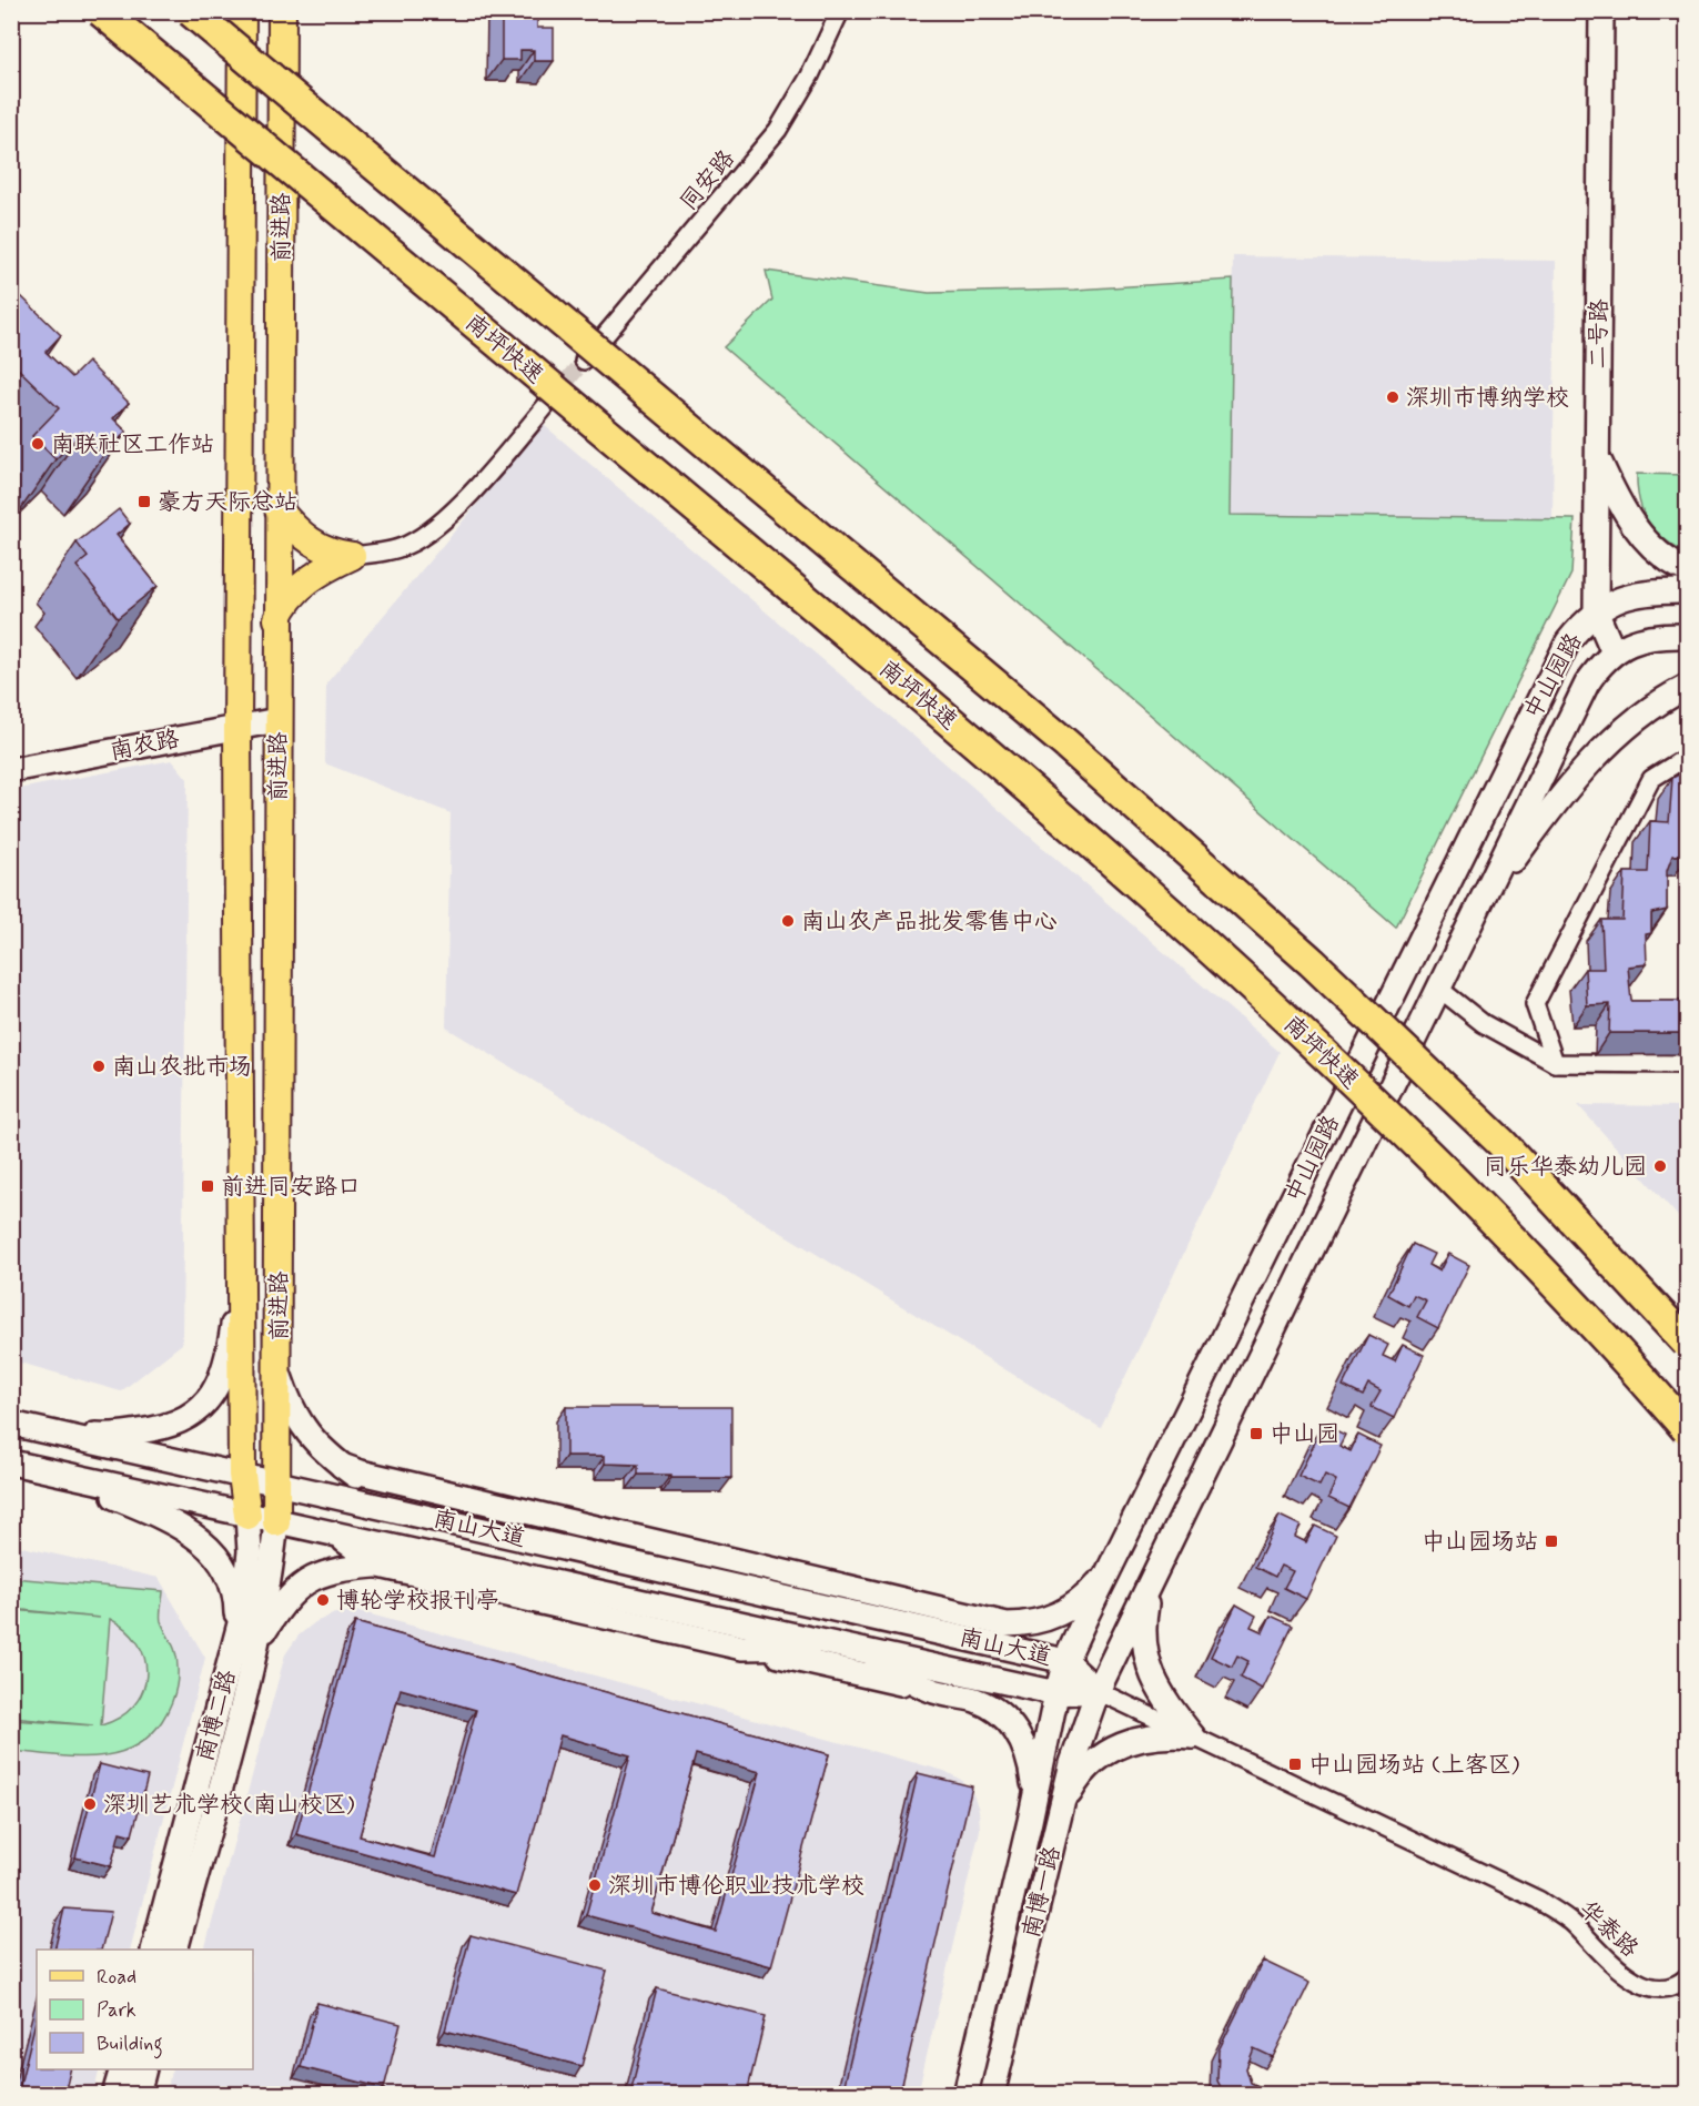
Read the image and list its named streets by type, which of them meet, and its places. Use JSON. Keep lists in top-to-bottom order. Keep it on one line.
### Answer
{"streets":{"highway":["南坪快速"],"main road":["前进路","二号路","中山园路","南农路","南山大道","南博二路","南博一路"],"street":["同安路","华泰路"]},"crossings":[["前进路","南农路"],["前进路","南山大道"],["前进路","南博二路"],["二号路","中山园路"],["中山园路","南山大道"],["中山园路","南博一路"],["中山园路","华泰路"],["南山大道","南博二路"],["南山大道","南博一路"],["南山大道","华泰路"],["南博一路","华泰路"]],"places":{"other":["深圳市博纳学校","南联社区工作站","南山农产品批发零售中心","南山农批市场","同乐华泰幼儿园","博轮学校报刊亭","深圳艺术学校(南山校区)","深圳市博伦职业技术学校"],"transit":["豪方天际总站","前进同安路口","中山园","中山园场站","中山园场站 (上客区)"]},"legend":["Road","Park","Building"]}
